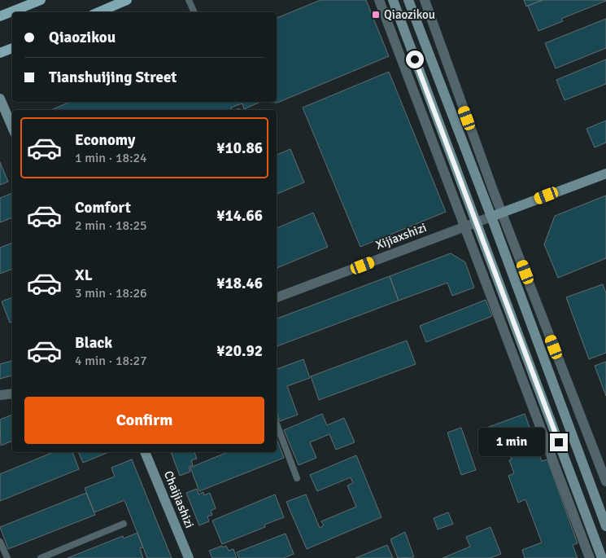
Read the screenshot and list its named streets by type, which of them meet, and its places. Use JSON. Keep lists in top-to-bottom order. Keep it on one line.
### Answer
{"streets":{"main road":["Chaijiashizi"],"street":["Xijiaxshizi"]},"places":{"transit":["Qiaozikou"]},"page":{"banner":["Qiaozikou","Tianshuijing Street"],"list":[{"name":"Economy","note":"1 min · 18:24","value":"¥10.86"},{"name":"Comfort","note":"2 min · 18:25","value":"¥14.66"},{"name":"XL","note":"3 min · 18:26","value":"¥18.46"},{"name":"Black","note":"4 min · 18:27","value":"¥20.92"}],"buttons":"Confirm","bubble":"1 min"}}
